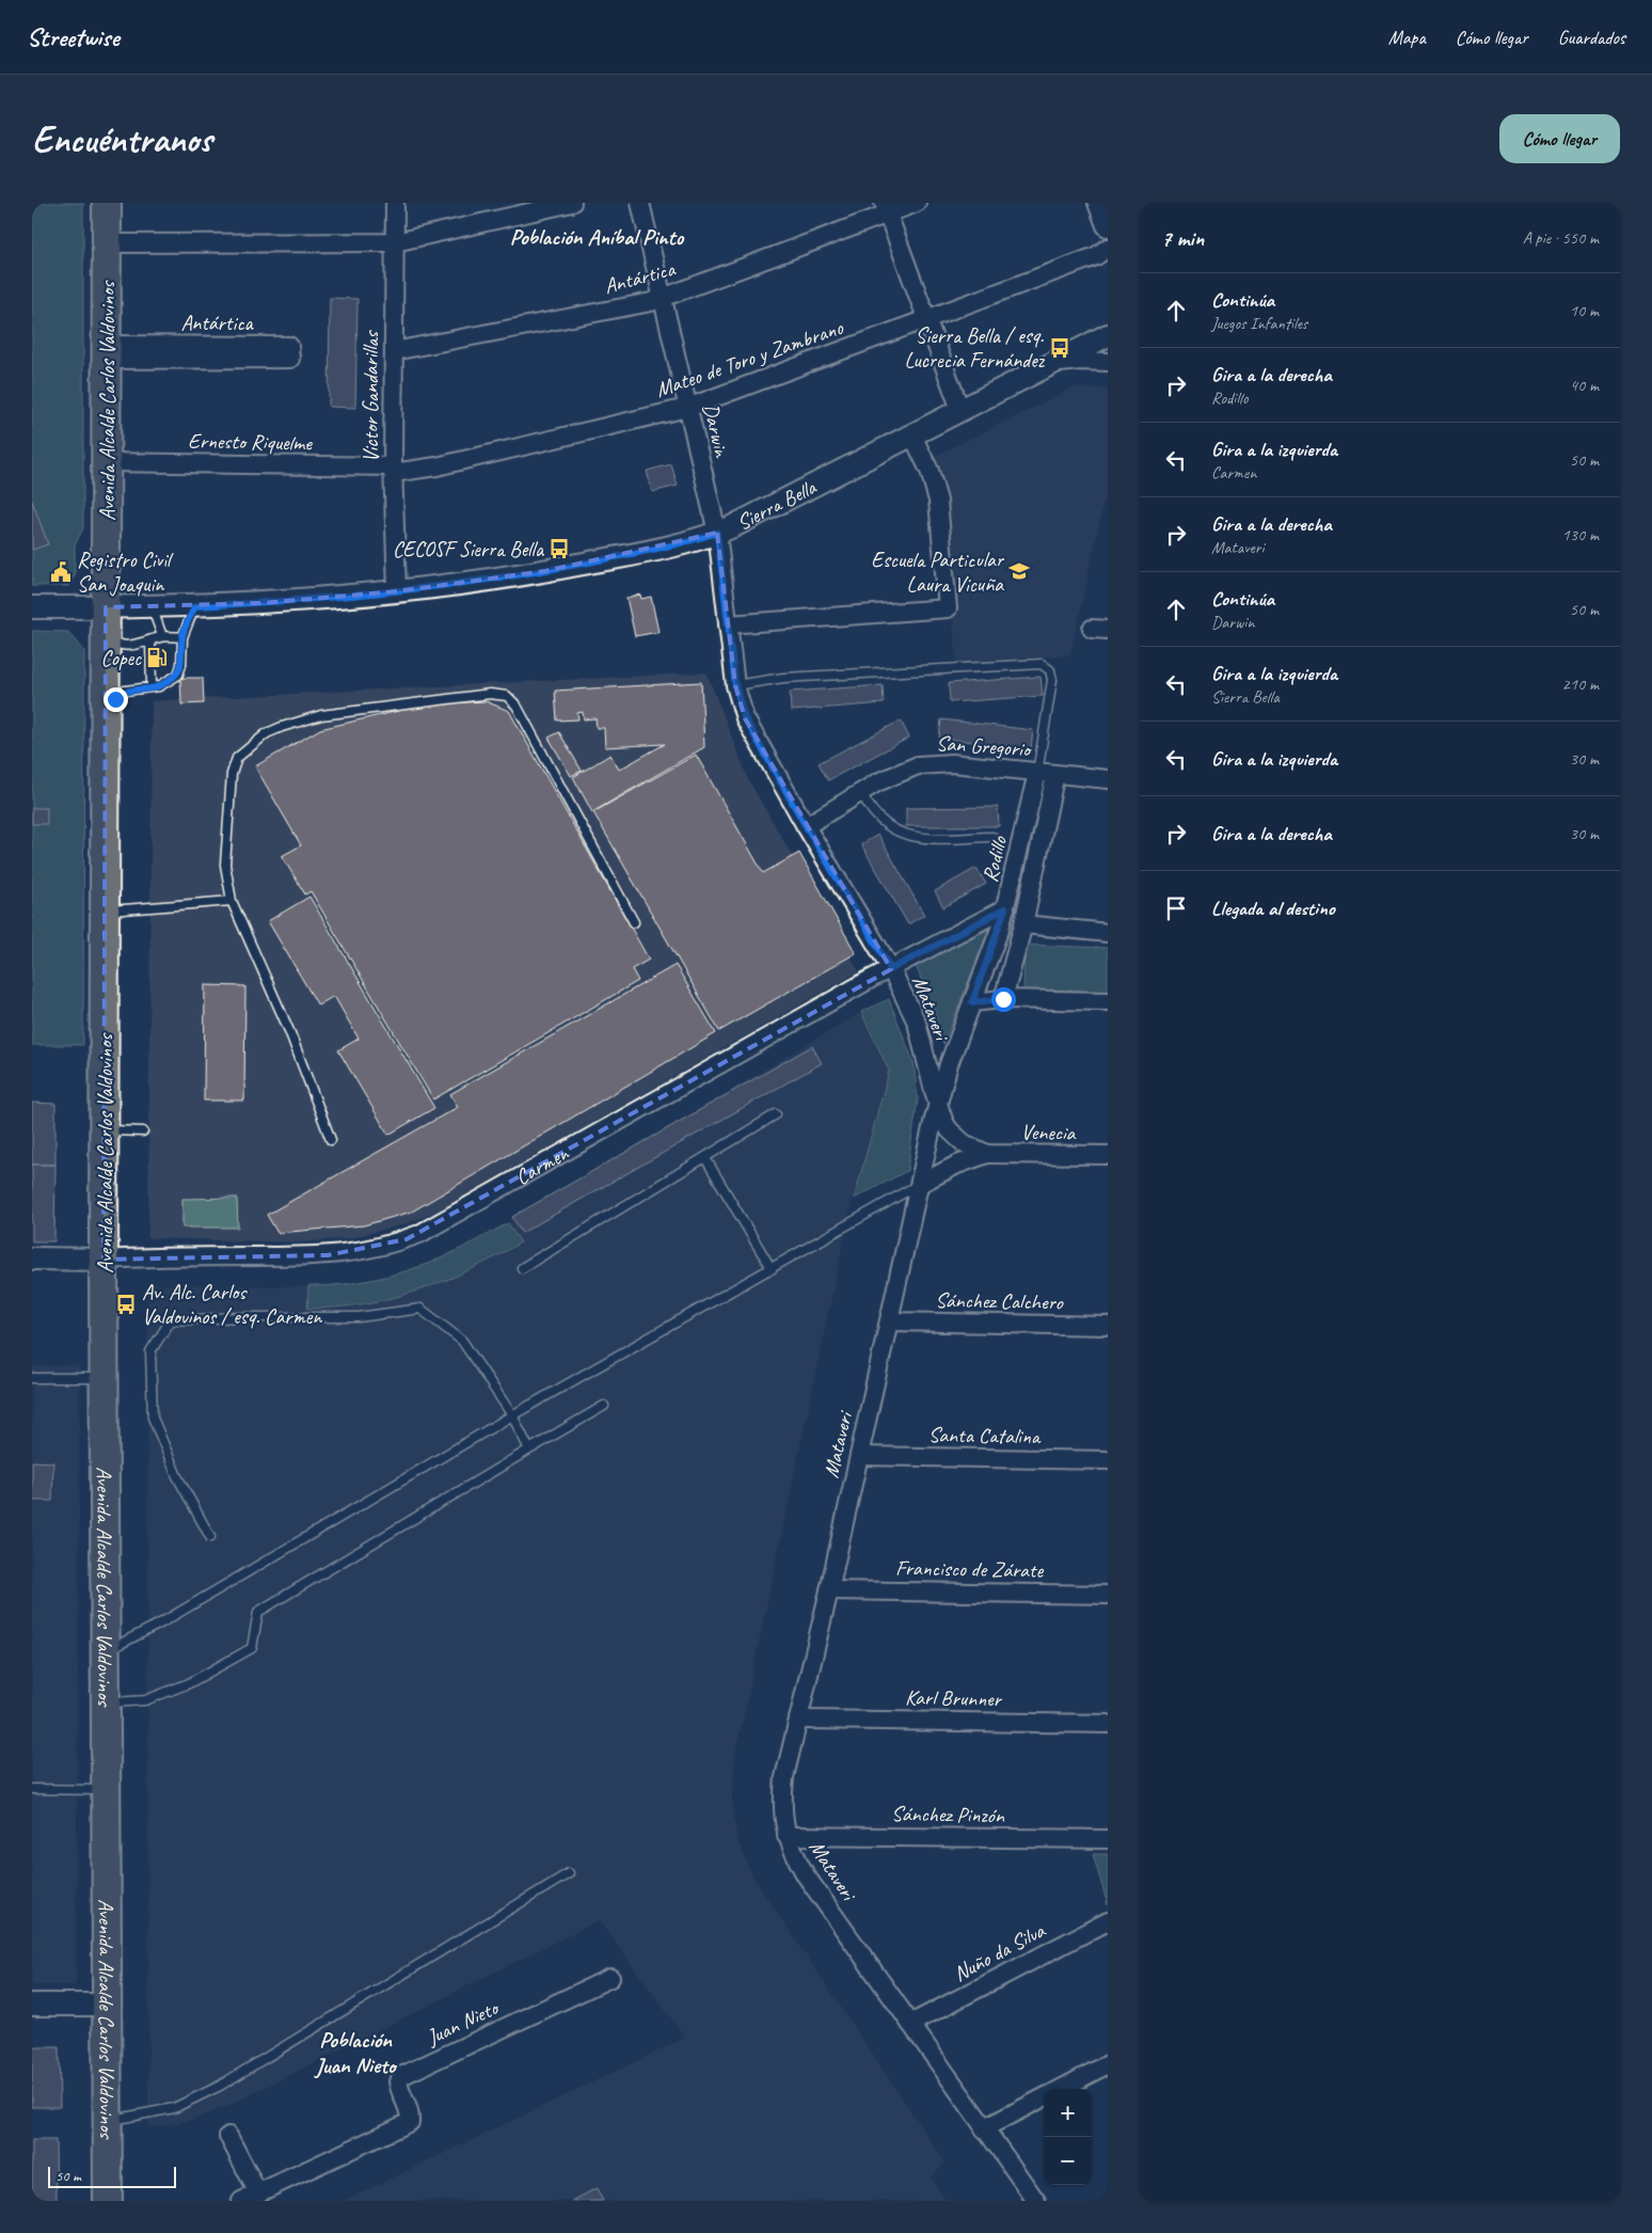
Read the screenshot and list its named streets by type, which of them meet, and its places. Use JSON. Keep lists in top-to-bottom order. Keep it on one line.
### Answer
{"streets":{"main road":["Avenida Alcalde Carlos Valdovinos"],"street":["Antártica","Mateo de Toro y Zambrano","Victor Gandarillas","Darwin","Ernesto Riquelme","Sierra Bella","San Gregorio","Rodillo","Mataveri","Venecia","Carmen","Sánchez Calchero","Santa Catalina","Francisco de Zárate","Karl Brunner","Sánchez Pinzón","Nuño da Silva","Juan Nieto"]},"crossings":[["Antártica","Victor Gandarillas"],["Antártica","Avenida Alcalde Carlos Valdovinos"],["Antártica","Darwin"],["Mateo de Toro y Zambrano","Victor Gandarillas"],["Mateo de Toro y Zambrano","Darwin"],["Mateo de Toro y Zambrano","Ernesto Riquelme"],["Victor Gandarillas","Ernesto Riquelme"],["Victor Gandarillas","Sierra Bella"],["Avenida Alcalde Carlos Valdovinos","Ernesto Riquelme"],["Avenida Alcalde Carlos Valdovinos","Sierra Bella"],["Avenida Alcalde Carlos Valdovinos","Carmen"],["Darwin","Sierra Bella"],["Darwin","Mataveri"],["San Gregorio","Rodillo"],["San Gregorio","Mataveri"],["Rodillo","Mataveri"],["Rodillo","Venecia"],["Rodillo","Carmen"],["Mataveri","Venecia"],["Mataveri","Carmen"],["Mataveri","Sánchez Calchero"],["Mataveri","Santa Catalina"],["Mataveri","Francisco de Zárate"],["Mataveri","Karl Brunner"],["Mataveri","Sánchez Pinzón"],["Mataveri","Nuño da Silva"]],"districts":["Población Aníbal Pinto","Población Juan Nieto"],"places":{"bus stop":["Sierra Bella / esq. Lucrecia Fernández","CECOSF Sierra Bella","Av. Alc. Carlos Valdovinos / esq. Carmen"],"school or university":["Escuela Particular Laura Vicuña"],"public building":["Registro Civil San Joaquin"],"fuel station":["Copec"]},"scale_bar":"50 m","page":{"header":"Streetwise","nav":["Mapa","Cómo llegar","Guardados"],"buttons":"Cómo llegar","title":"Encuéntranos","heading":["7 min","A pie · 550 m"],"list":[["Continúa","Juegos Infantiles","10 m"],["Gira a la derecha","Rodillo","40 m"],["Gira a la izquierda","Carmen","50 m"],["Gira a la derecha","Mataveri","130 m"],["Continúa","Darwin","50 m"],["Gira a la izquierda","Sierra Bella","210 m"],["Gira a la izquierda","30 m"],["Gira a la derecha","30 m"],"Llegada al destino"],"map_buttons":["+","−"],"scale":"50 m"}}
